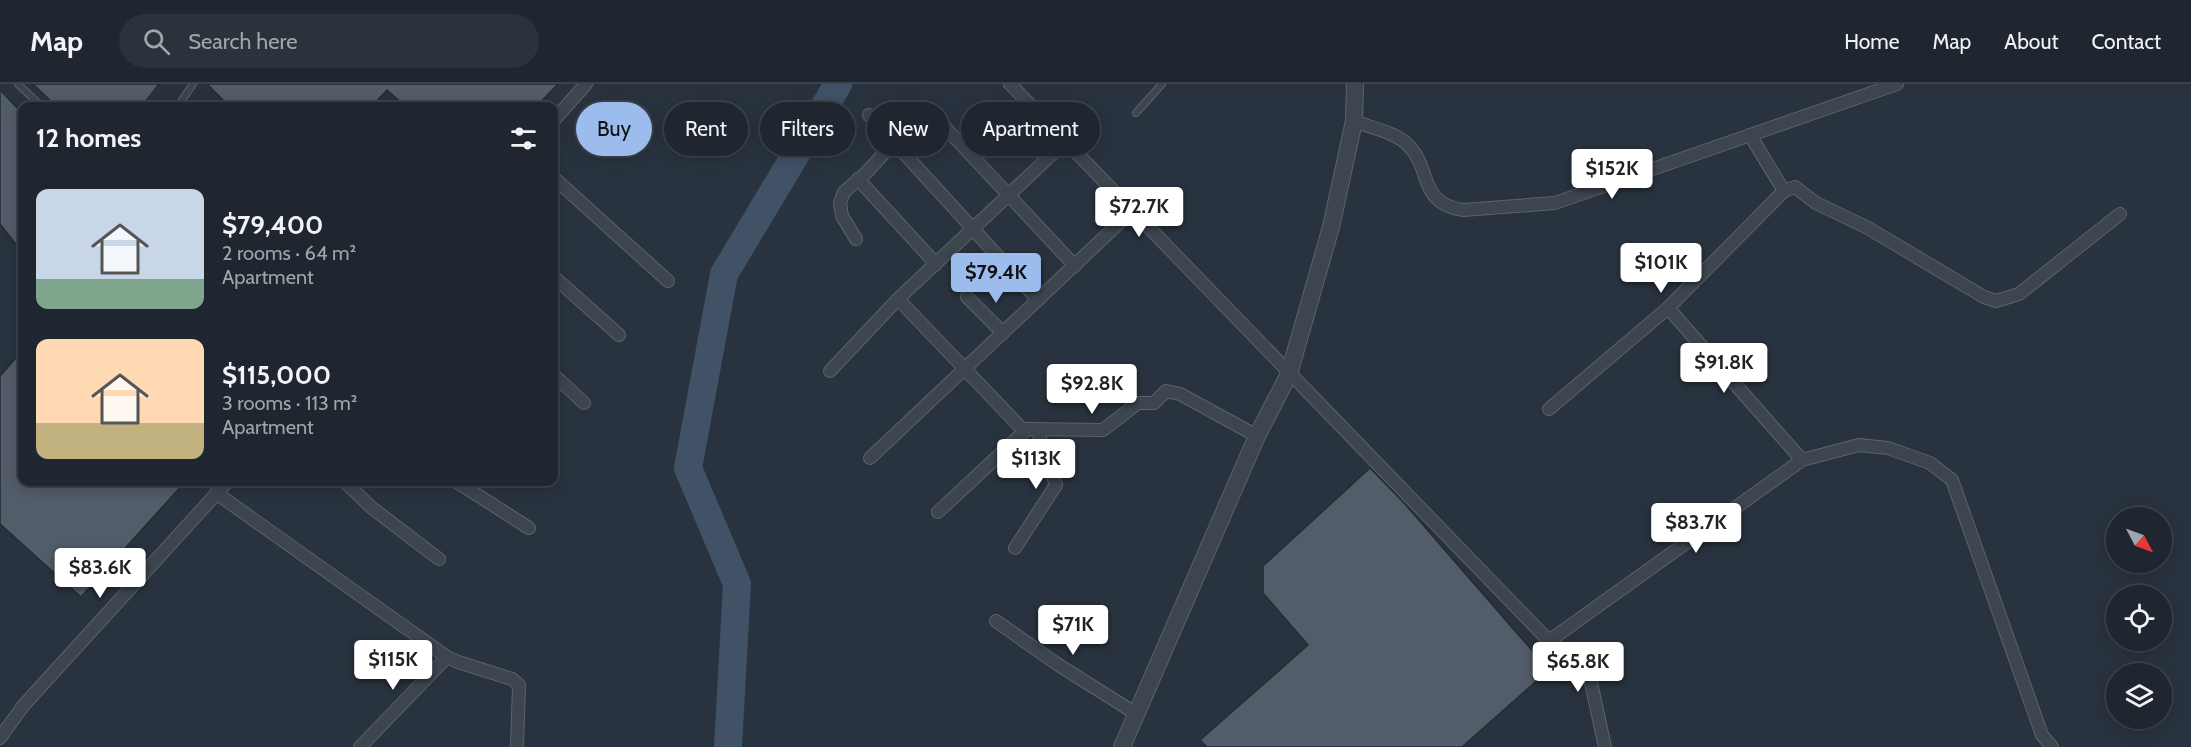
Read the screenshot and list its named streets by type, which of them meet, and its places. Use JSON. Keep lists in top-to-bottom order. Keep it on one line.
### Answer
{"north":"bottom right","page":{"header":"Map","search":"Search here","nav":["Home","Map","About","Contact"],"chip":["Buy","Rent","Filters","New","Apartment"],"heading":"12 homes","price":["$152K","$72.7K","$101K","$79.4K","$91.8K","$92.8K","$113K","$83.7K","$83.6K","$71K","$115K","$65.8K"],"list":[{"name":"$79,400","note":"2 rooms · 64 m² · Apartment"},{"name":"$115,000","note":"3 rooms · 113 m² · Apartment"}]}}
